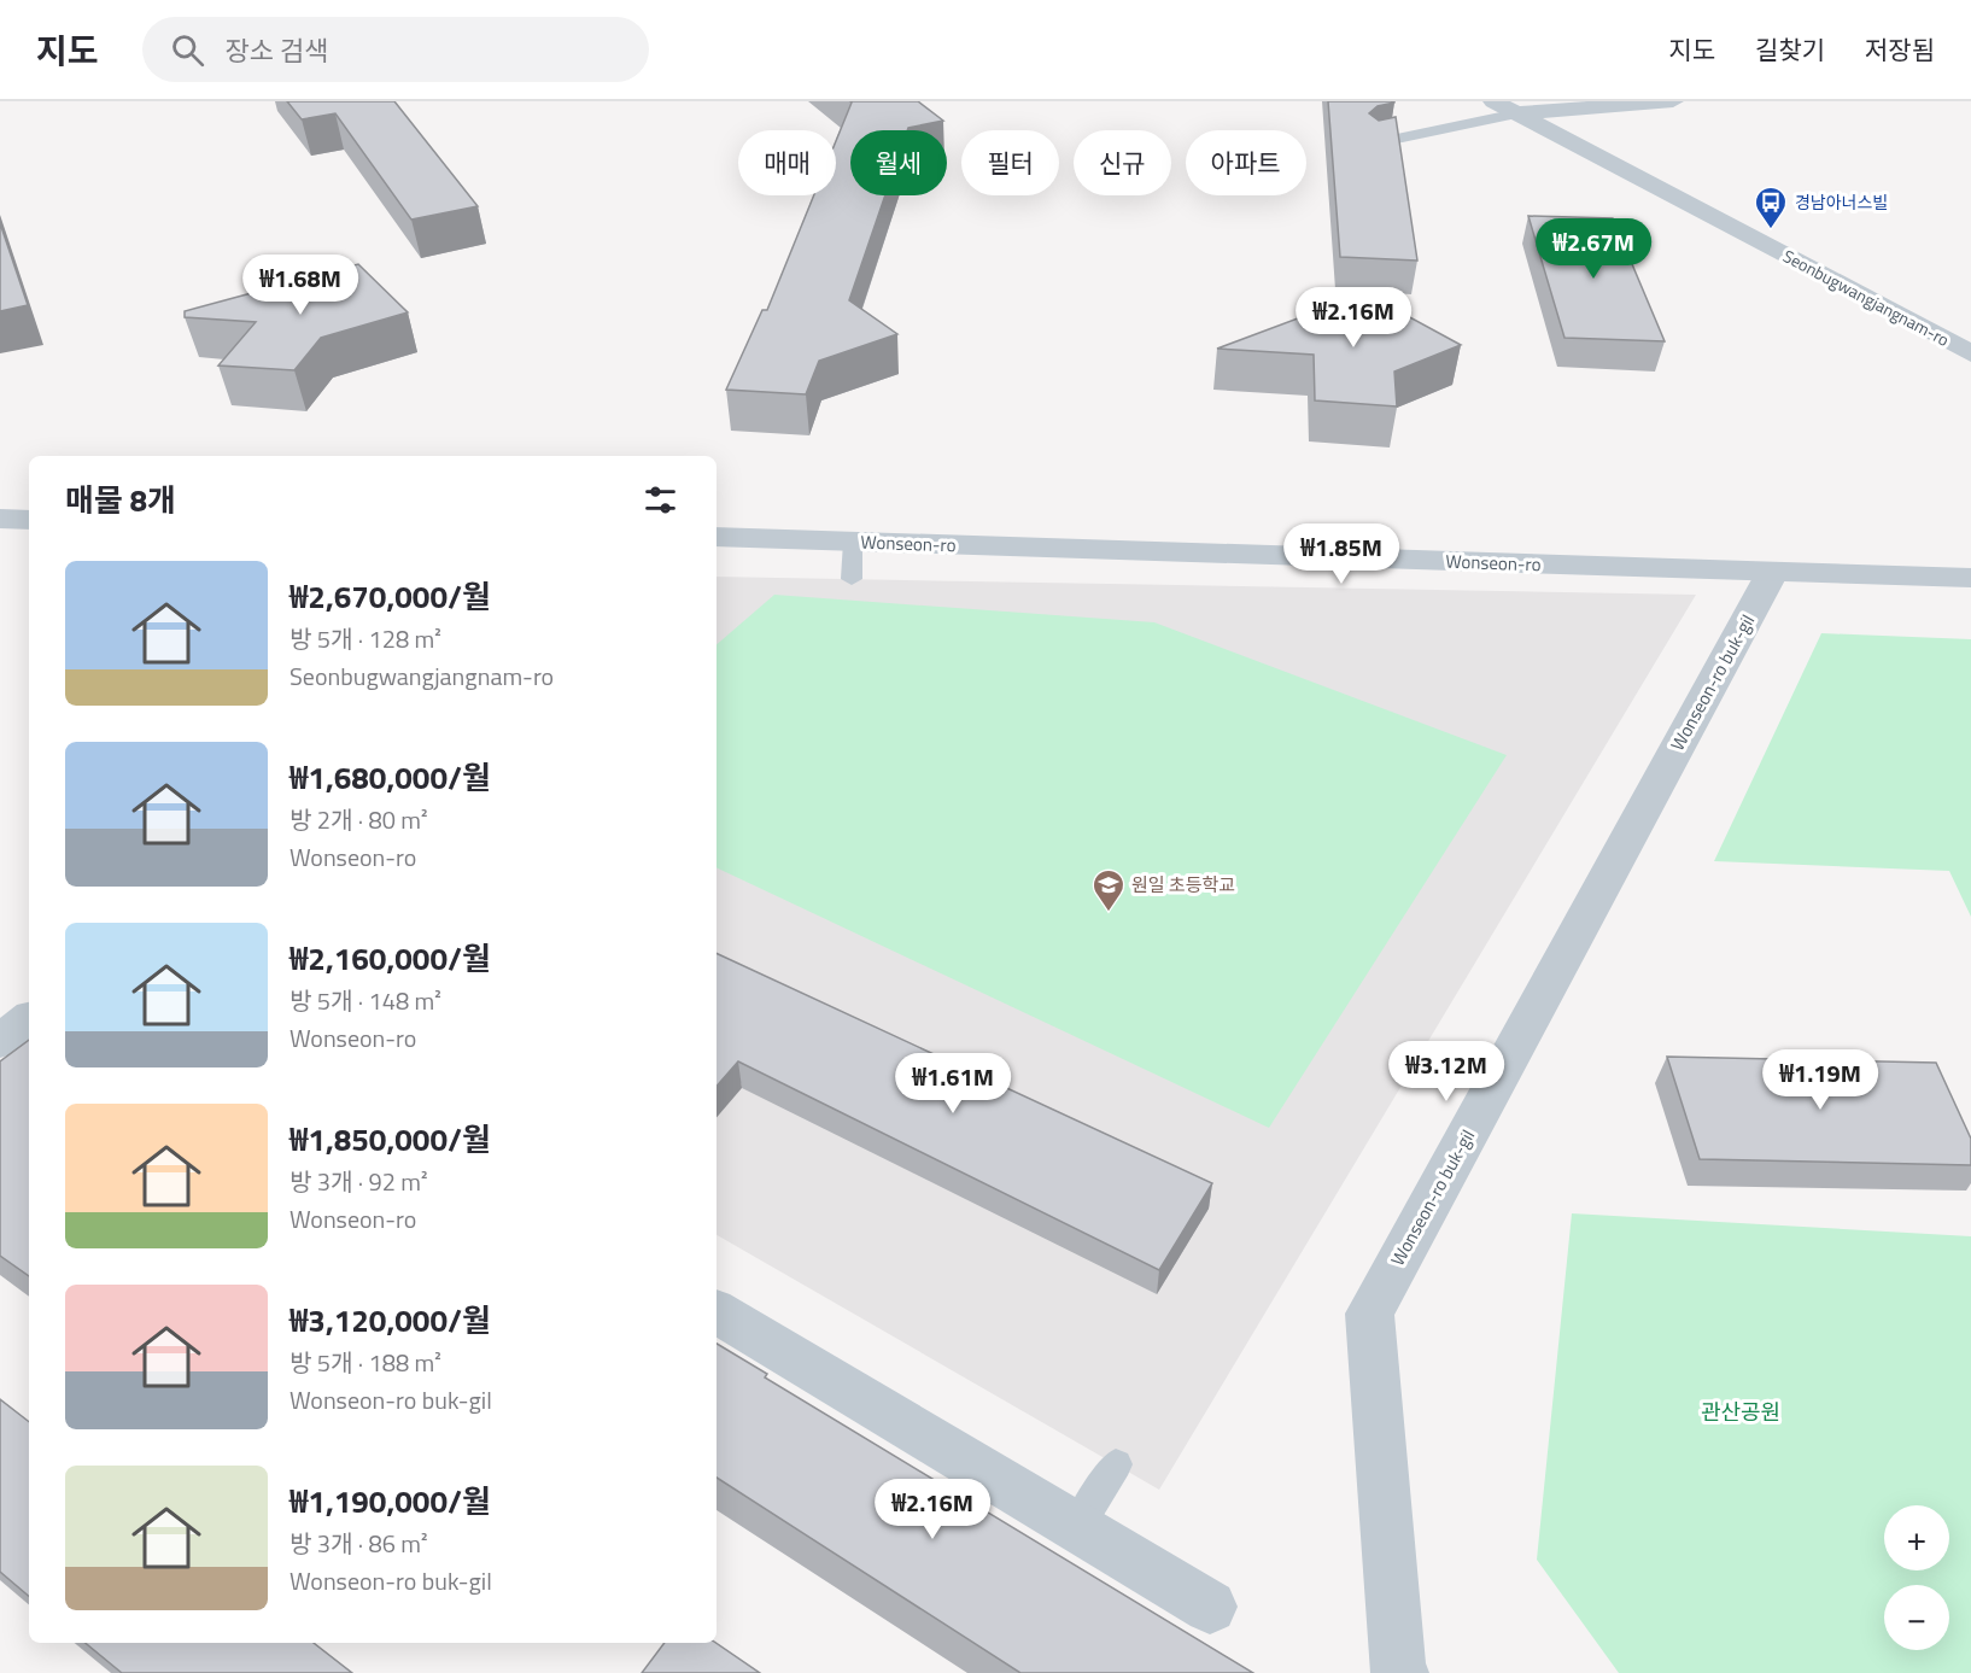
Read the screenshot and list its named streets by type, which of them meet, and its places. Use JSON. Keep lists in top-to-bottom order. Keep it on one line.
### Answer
{"streets":{"street":["Seonbugwangjangnam-ro","Wonseon-ro","Wonseon-ro buk-gil"]},"crossings":[["Wonseon-ro","Wonseon-ro buk-gil"]],"parks":["관산공원"],"places":{"bus stop":["경남아너스빌"],"school or university":["원일 초등학교"]},"page":{"header":"지도","search":"장소 검색","nav":["지도","길찾기","저장됨"],"chip":["매매","월세","필터","신규","아파트"],"price":["₩2.67M","₩1.68M","₩2.16M","₩1.85M","₩3.12M","₩1.19M","₩1.61M","₩2.16M"],"heading":"매물 8개","list":[{"name":"₩2,670,000/월","note":"방 5개 · 128 m² · Seonbugwangjangnam-ro"},{"name":"₩1,680,000/월","note":"방 2개 · 80 m² · Wonseon-ro"},{"name":"₩2,160,000/월","note":"방 5개 · 148 m² · Wonseon-ro"},{"name":"₩1,850,000/월","note":"방 3개 · 92 m² · Wonseon-ro"},{"name":"₩3,120,000/월","note":"방 5개 · 188 m² · Wonseon-ro buk-gil"},{"name":"₩1,190,000/월","note":"방 3개 · 86 m² · Wonseon-ro buk-gil"}],"map_buttons":["+","−"]}}
